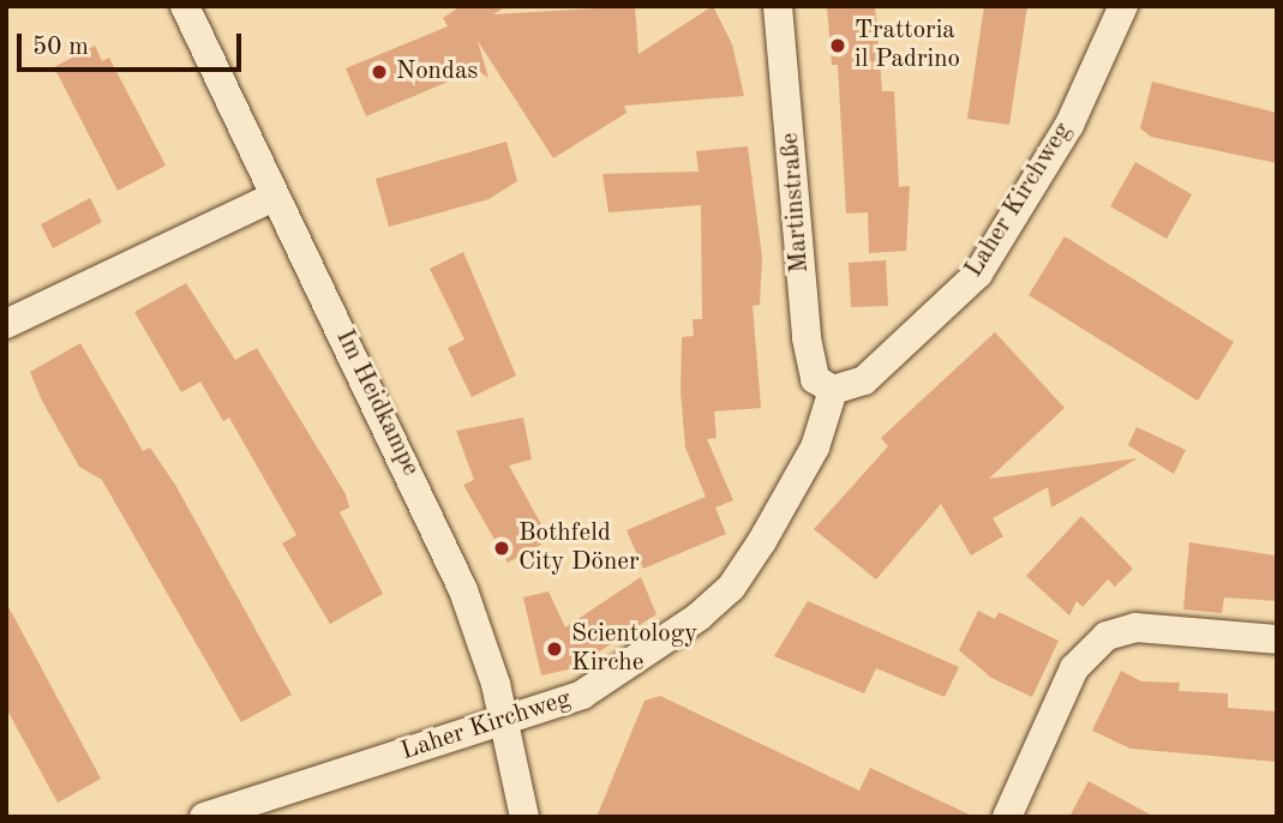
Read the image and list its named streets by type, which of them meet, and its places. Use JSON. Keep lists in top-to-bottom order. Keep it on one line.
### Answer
{"streets":{"street":["Laher Kirchweg","Martinstraße","Im Heidkampe"]},"crossings":[["Laher Kirchweg","Martinstraße"],["Laher Kirchweg","Im Heidkampe"]],"places":["Trattoria il Padrino","Nondas","Bothfeld City Döner","Scientology Kirche"],"scale_bar":"50 m"}
